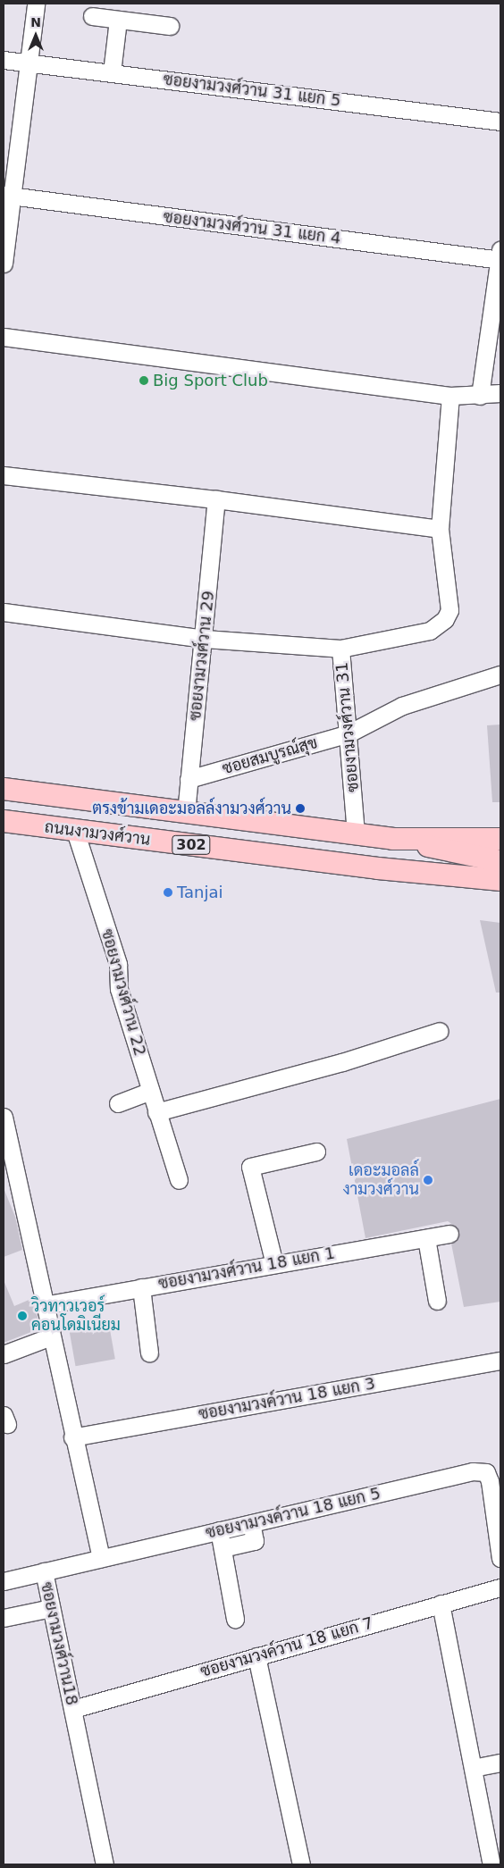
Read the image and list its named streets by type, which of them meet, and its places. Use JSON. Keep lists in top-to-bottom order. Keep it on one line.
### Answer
{"streets":{"main road":["ถนนงามวงศ์วาน","302"],"street":["ซอยงามวงศ์วาน 31 แยก 5","ซอยงามวงศ์วาน 31 แยก 4","ซอยงามวงศ์วาน 29","ซอยงามวงศ์วาน 31","ซอยสมบูรณ์สุข","ซอยงามวงศ์วาน 22","ซอยงามวงศ์วาน 18 แยก 1","ซอยงามวงค์วาน 18 แยก 3","ซอยงามวงค์วาน 18 แยก 5","ซอยงามวงศ์วาน18","ซอยงามวงค์วาน 18 แยก 7"]},"crossings":[["ซอยงามวงศ์วาน 29","ซอยสมบูรณ์สุข"],["ซอยงามวงศ์วาน 29","ถนนงามวงศ์วาน"],["ซอยงามวงศ์วาน 31","ซอยสมบูรณ์สุข"],["ซอยงามวงศ์วาน 31","ถนนงามวงศ์วาน"],["ถนนงามวงศ์วาน","ซอยงามวงศ์วาน 22"],["ซอยงามวงค์วาน 18 แยก 5","ซอยงามวงศ์วาน18"],["ซอยงามวงศ์วาน18","ซอยงามวงค์วาน 18 แยก 7"]],"places":["Big Sport Club","ตรงข้ามเดอะมอลล์งามวงศ์วาน","Tanjai","เดอะมอลล์ งามวงศ์วาน","วิวทาวเวอร์ คอนโดมิเนียม"],"north":"top"}
